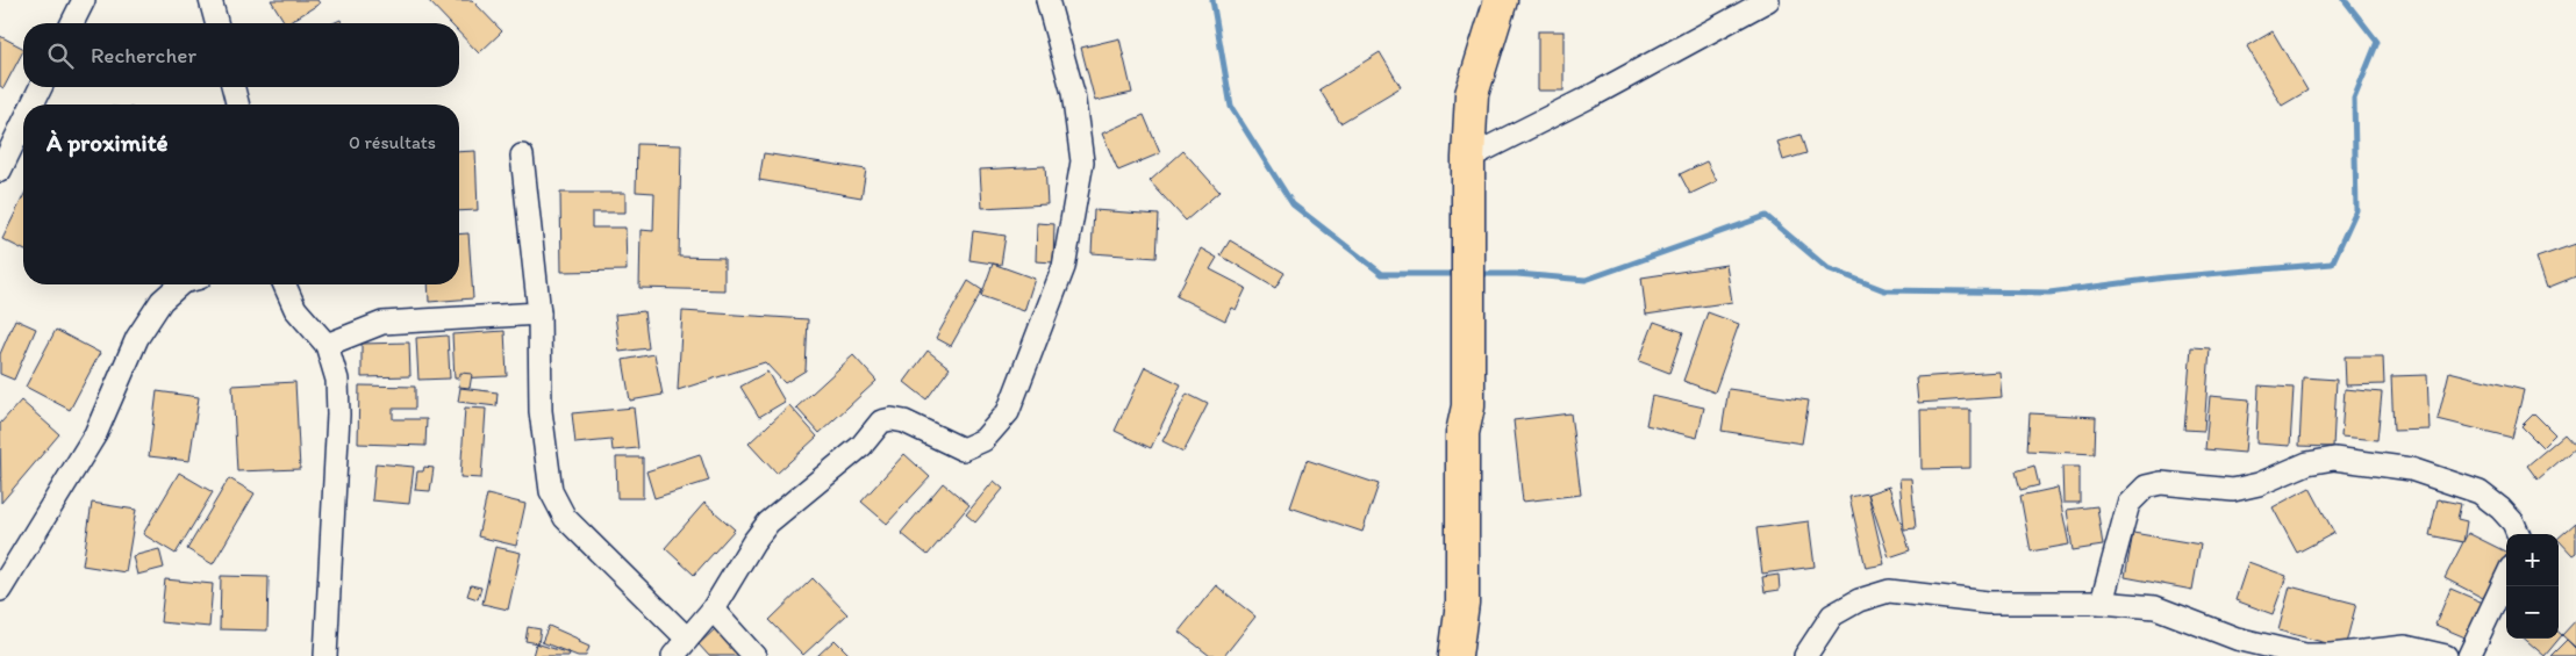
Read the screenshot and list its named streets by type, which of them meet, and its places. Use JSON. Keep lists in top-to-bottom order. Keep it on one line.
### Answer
{"page":{"search":"Rechercher","heading":["À proximité","0 résultats"],"map_buttons":["+","−"]}}
